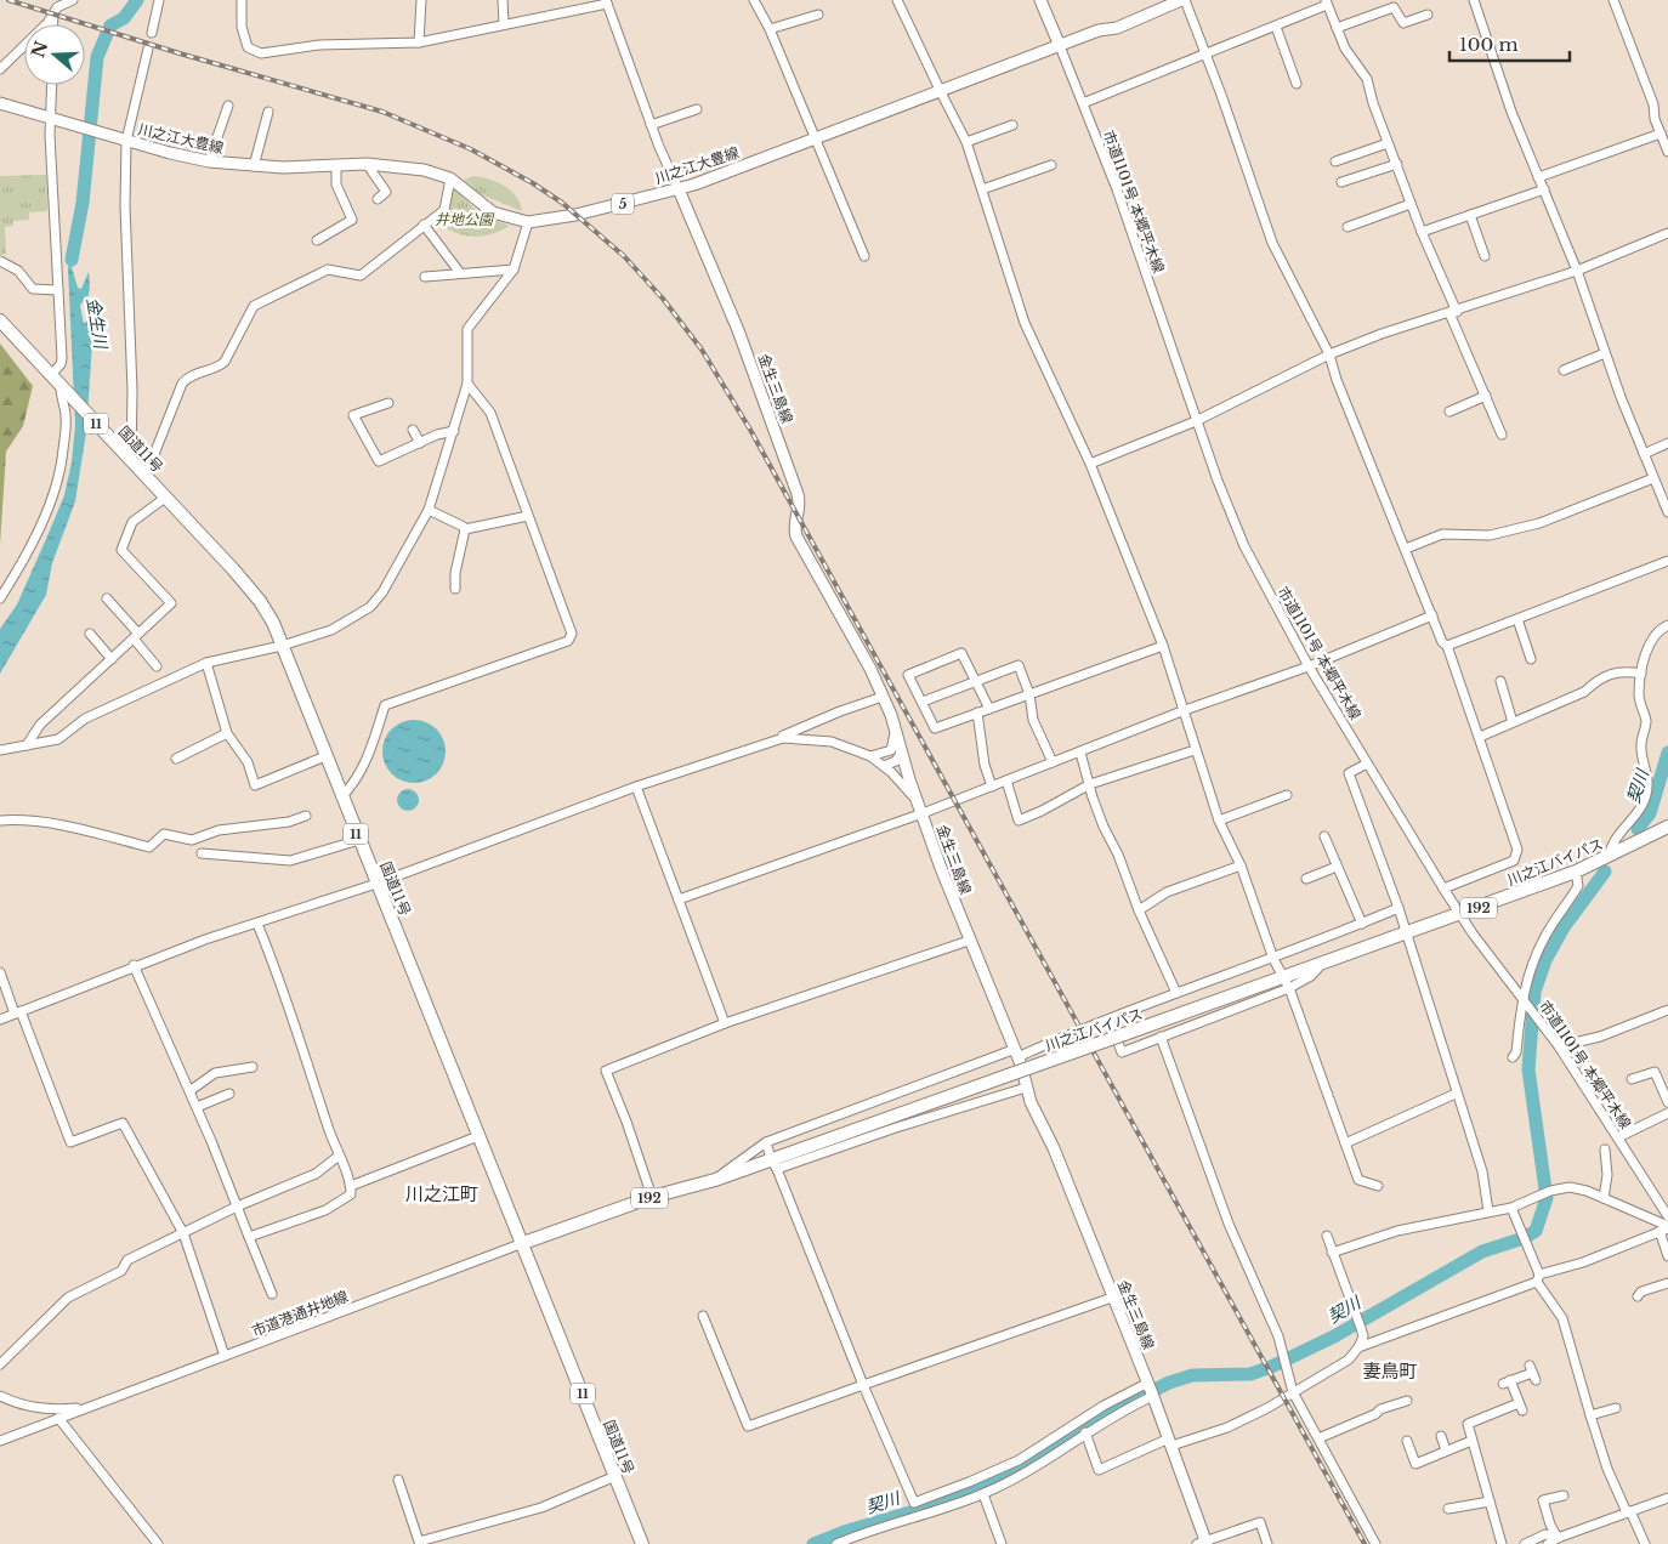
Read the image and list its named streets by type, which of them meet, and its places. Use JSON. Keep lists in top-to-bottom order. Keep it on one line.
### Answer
{"streets":{"highway":["11","国道11号","川之江バイパス","192"],"main road":["川之江大豊線","5","金生三島線"],"street":["市道1101号 本郷平木線","市道港通井地線"]},"crossings":[["川之江大豊線","市道1101号 本郷平木線"],["川之江大豊線","金生三島線"],["市道1101号 本郷平木線","川之江バイパス"],["国道11号","川之江バイパス"],["国道11号","市道港通井地線"],["川之江バイパス","市道港通井地線"]],"districts":["川之江町","妻鳥町"],"water":["金生川","契川"],"parks":["井地公園"],"scale_bar":"100 m","north":"left"}
